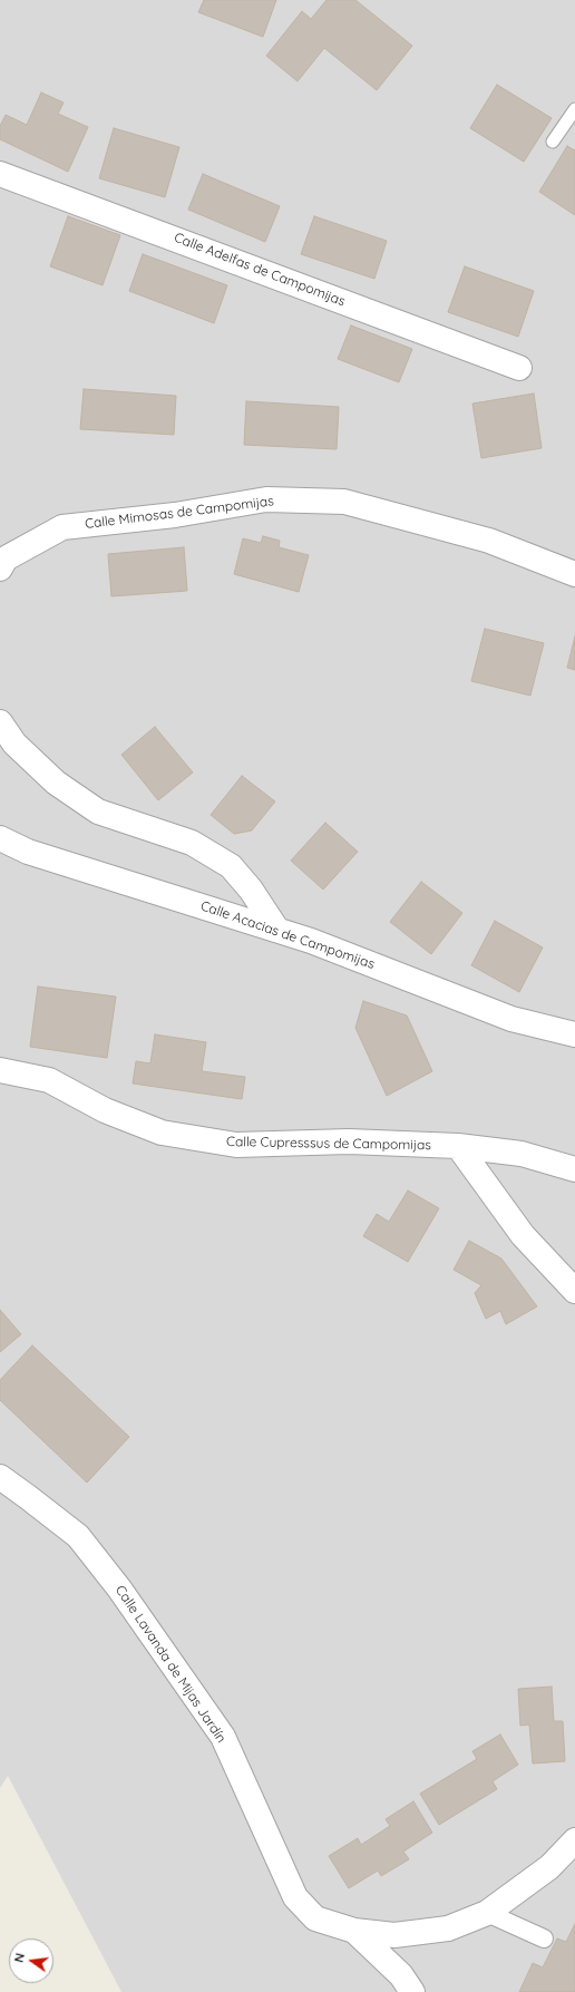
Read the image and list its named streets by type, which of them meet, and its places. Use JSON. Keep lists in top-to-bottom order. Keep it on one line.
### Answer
{"streets":{"street":["Calle Adelfas de Campomijas","Calle Mimosas de Campomijas","Calle Acacias de Campomijas","Calle Cupresssus de Campomijas","Calle Lavanda de Mijas Jardín"]},"north":"left"}
